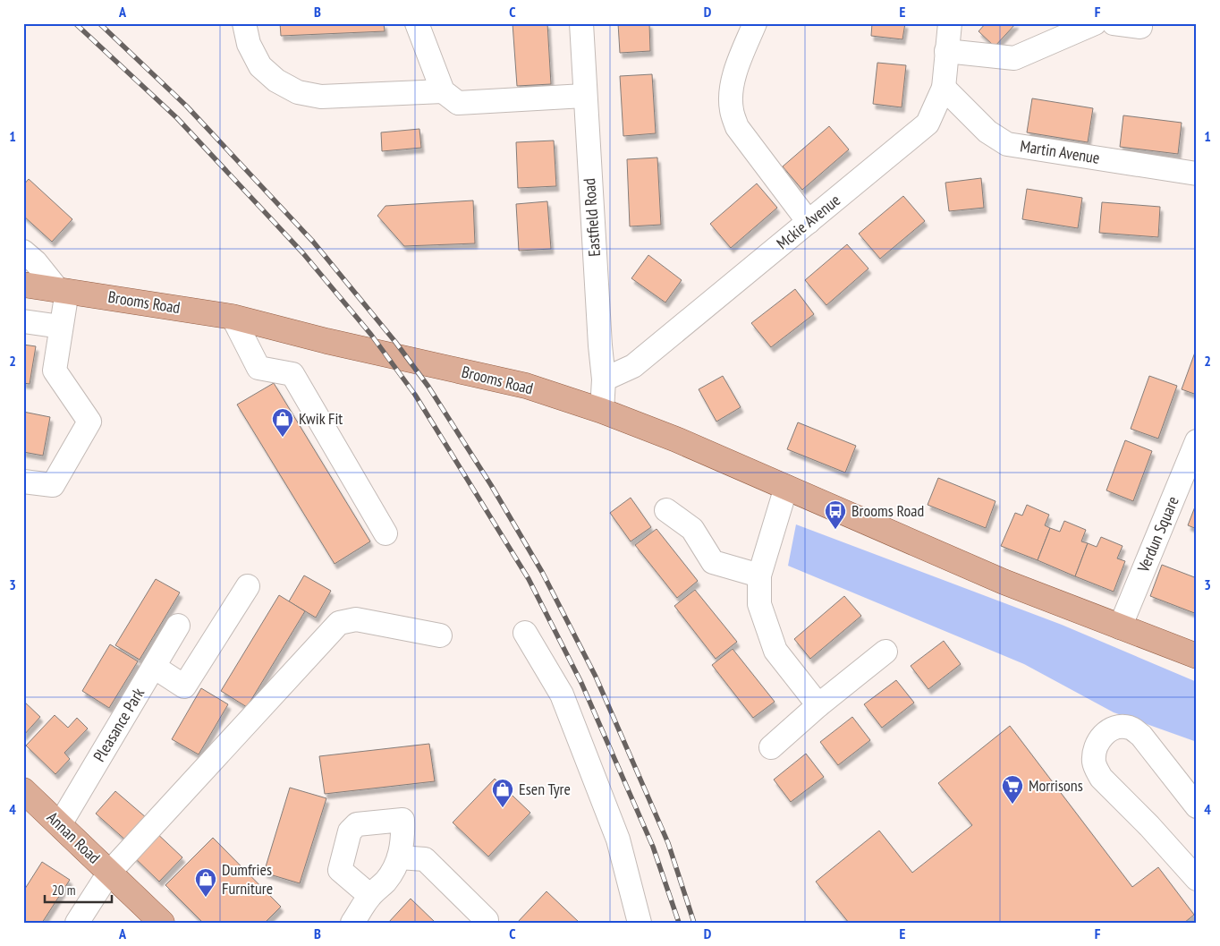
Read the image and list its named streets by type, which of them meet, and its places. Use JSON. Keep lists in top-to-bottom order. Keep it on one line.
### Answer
{"streets":{"main road":["Brooms Road","Annan Road"],"street":["Martin Avenue","Eastfield Road","Mckie Avenue","Verdun Square","Pleasance Park"]},"crossings":[["Martin Avenue","Mckie Avenue"],["Eastfield Road","Mckie Avenue"],["Eastfield Road","Brooms Road"],["Brooms Road","Verdun Square"],["Pleasance Park","Annan Road"]],"places":{"shop":["Kwik Fit","Esen Tyre","Dumfries Furniture"],"bus stop":["Brooms Road"],"supermarket":["Morrisons"]},"scale_bar":"20 m","grid":{"columns":["A","B","C","D","E","F"],"rows":["1","2","3","4"]}}
